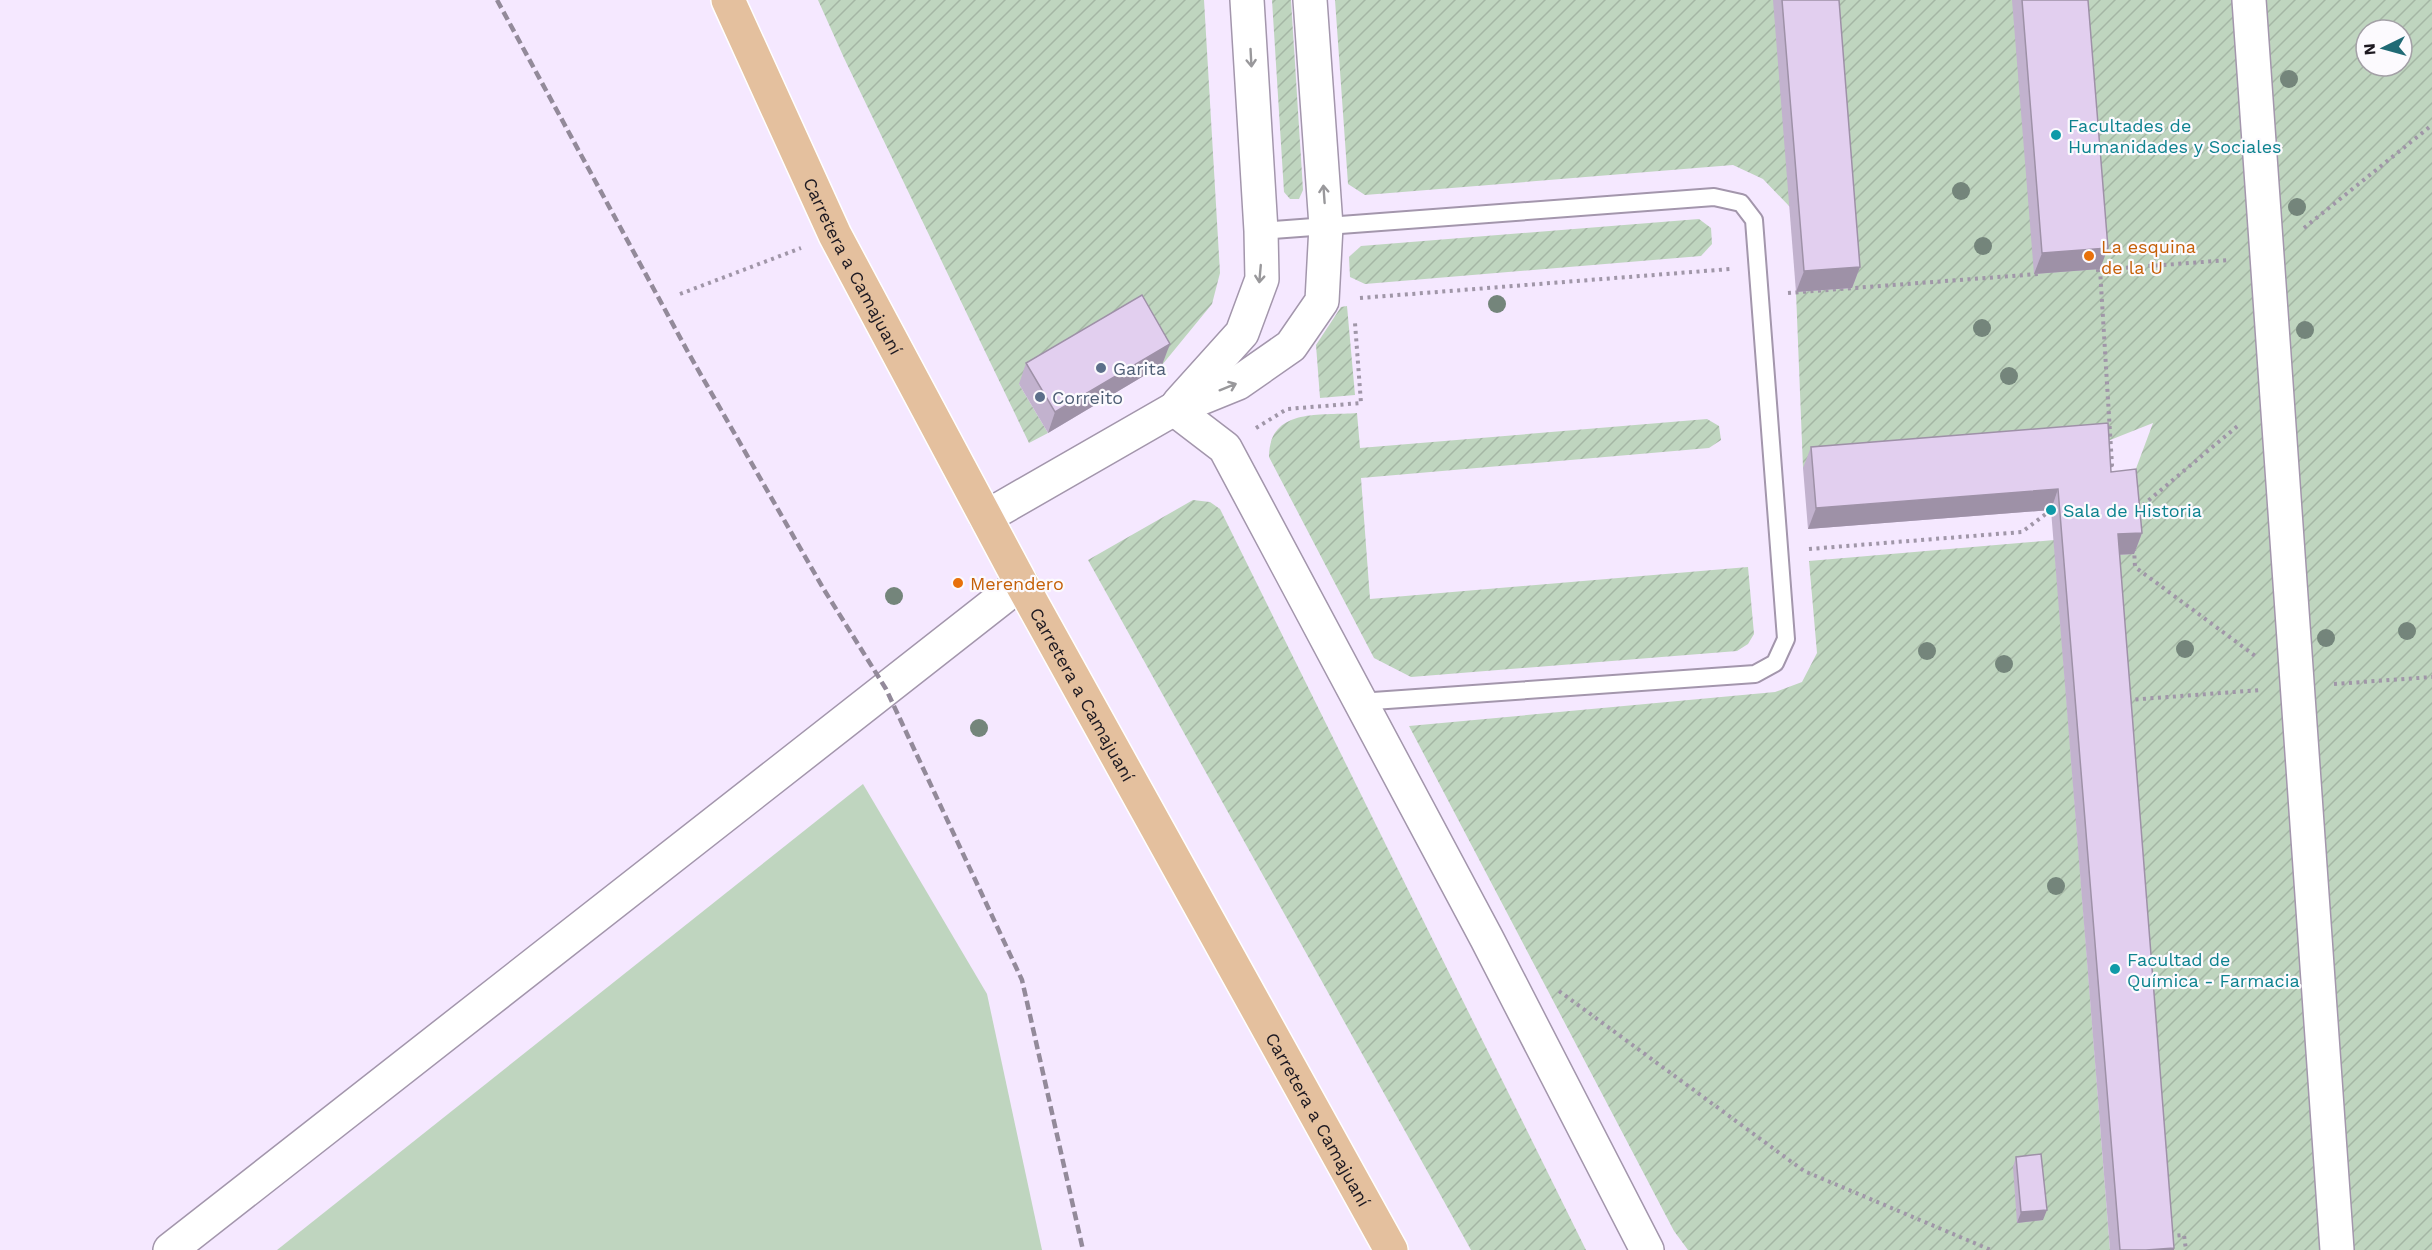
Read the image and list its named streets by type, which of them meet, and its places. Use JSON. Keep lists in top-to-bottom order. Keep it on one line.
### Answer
{"streets":{"main road":["Carretera a Camajuaní"]},"places":["Facultades de Humanidades y Sociales","La esquina de la U","Garita","Correito","Sala de Historia","Merendero","Facultad de Química - Farmacia"],"north":"left"}
